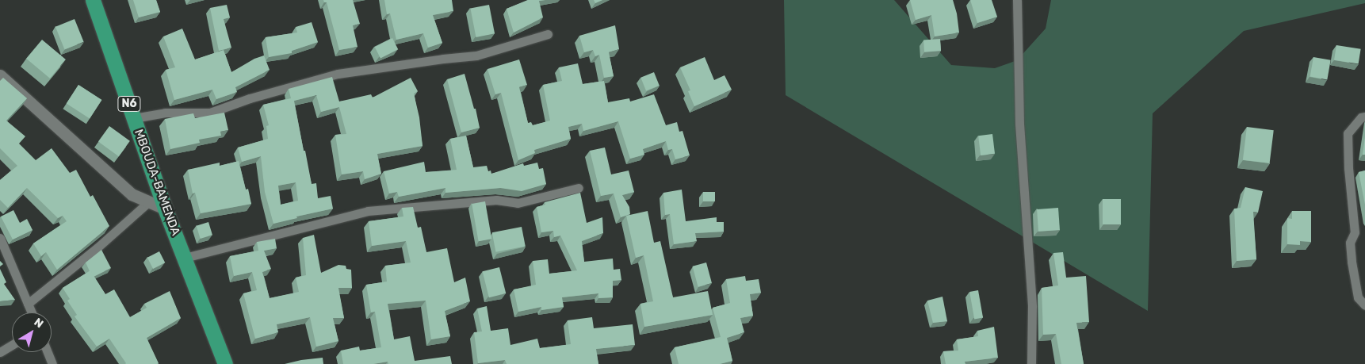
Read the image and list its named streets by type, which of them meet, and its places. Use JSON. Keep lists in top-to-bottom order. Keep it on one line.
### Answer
{"streets":{"highway":["N6","MBOUDA-BAMENDA"]},"north":"top right"}
